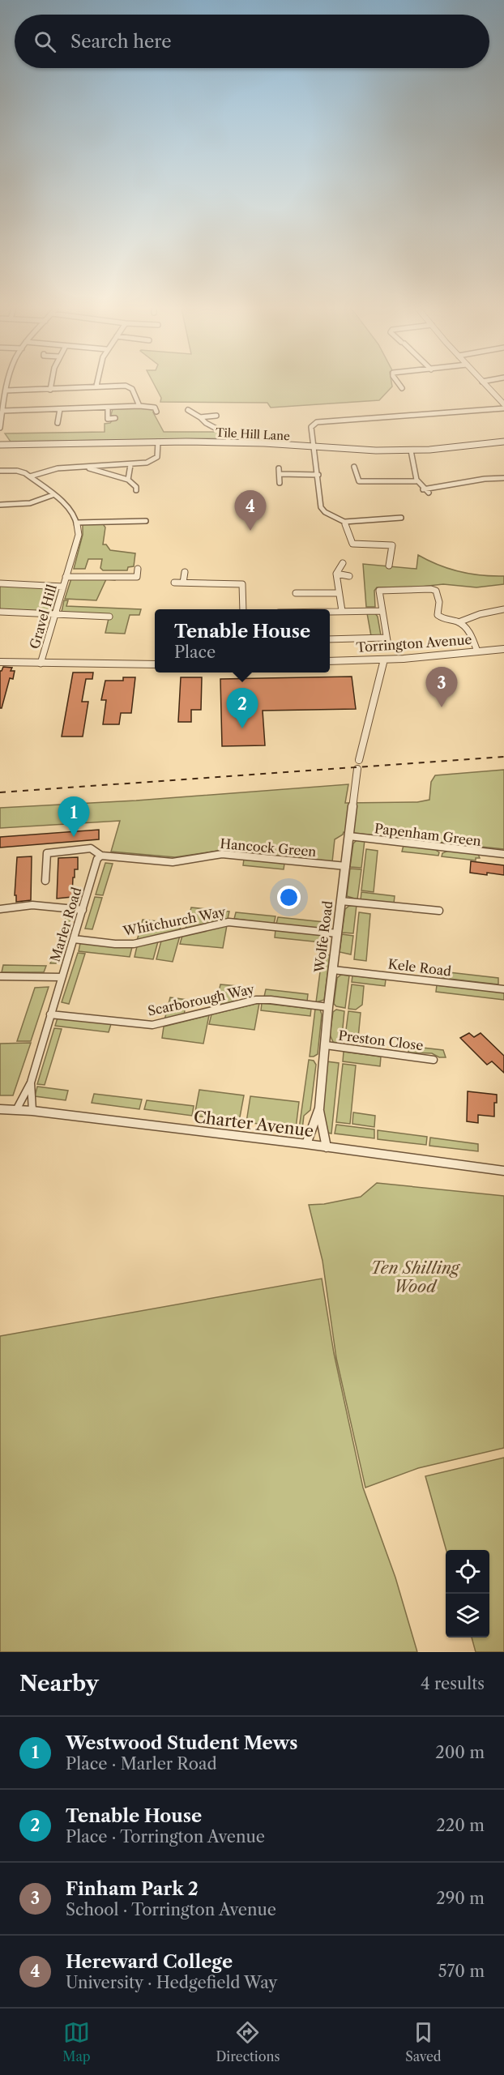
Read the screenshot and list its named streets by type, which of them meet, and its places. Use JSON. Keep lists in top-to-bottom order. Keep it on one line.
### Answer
{"streets":{"main road":["Tile Hill Lane"],"street":["Gravel Hill","Torrington Avenue","Papenham Green","Hancock Green","Whitchurch Way","Marler Road","Wolfe Road","Kele Road","Scarborough Way","Preston Close","Charter Avenue"]},"crossings":[["Papenham Green","Wolfe Road"],["Hancock Green","Marler Road"],["Hancock Green","Wolfe Road"],["Whitchurch Way","Marler Road"],["Whitchurch Way","Wolfe Road"],["Marler Road","Scarborough Way"],["Marler Road","Charter Avenue"],["Wolfe Road","Kele Road"],["Wolfe Road","Scarborough Way"],["Wolfe Road","Preston Close"],["Wolfe Road","Charter Avenue"]],"parks":["Ten Shilling Wood"],"page":{"search":"Search here","pins":["4","3","2","1"],"popup":["Tenable House","Place"],"heading":["Nearby","4 results"],"list":[{"mark":"1","name":"Westwood Student Mews","note":"Place · Marler Road","value":"200 m"},{"mark":"2","name":"Tenable House","note":"Place · Torrington Avenue","value":"220 m"},{"mark":"3","name":"Finham Park 2","note":"School · Torrington Avenue","value":"290 m"},{"mark":"4","name":"Hereward College","note":"University · Hedgefield Way","value":"570 m"}],"nav":["Map","Directions","Saved"]}}
